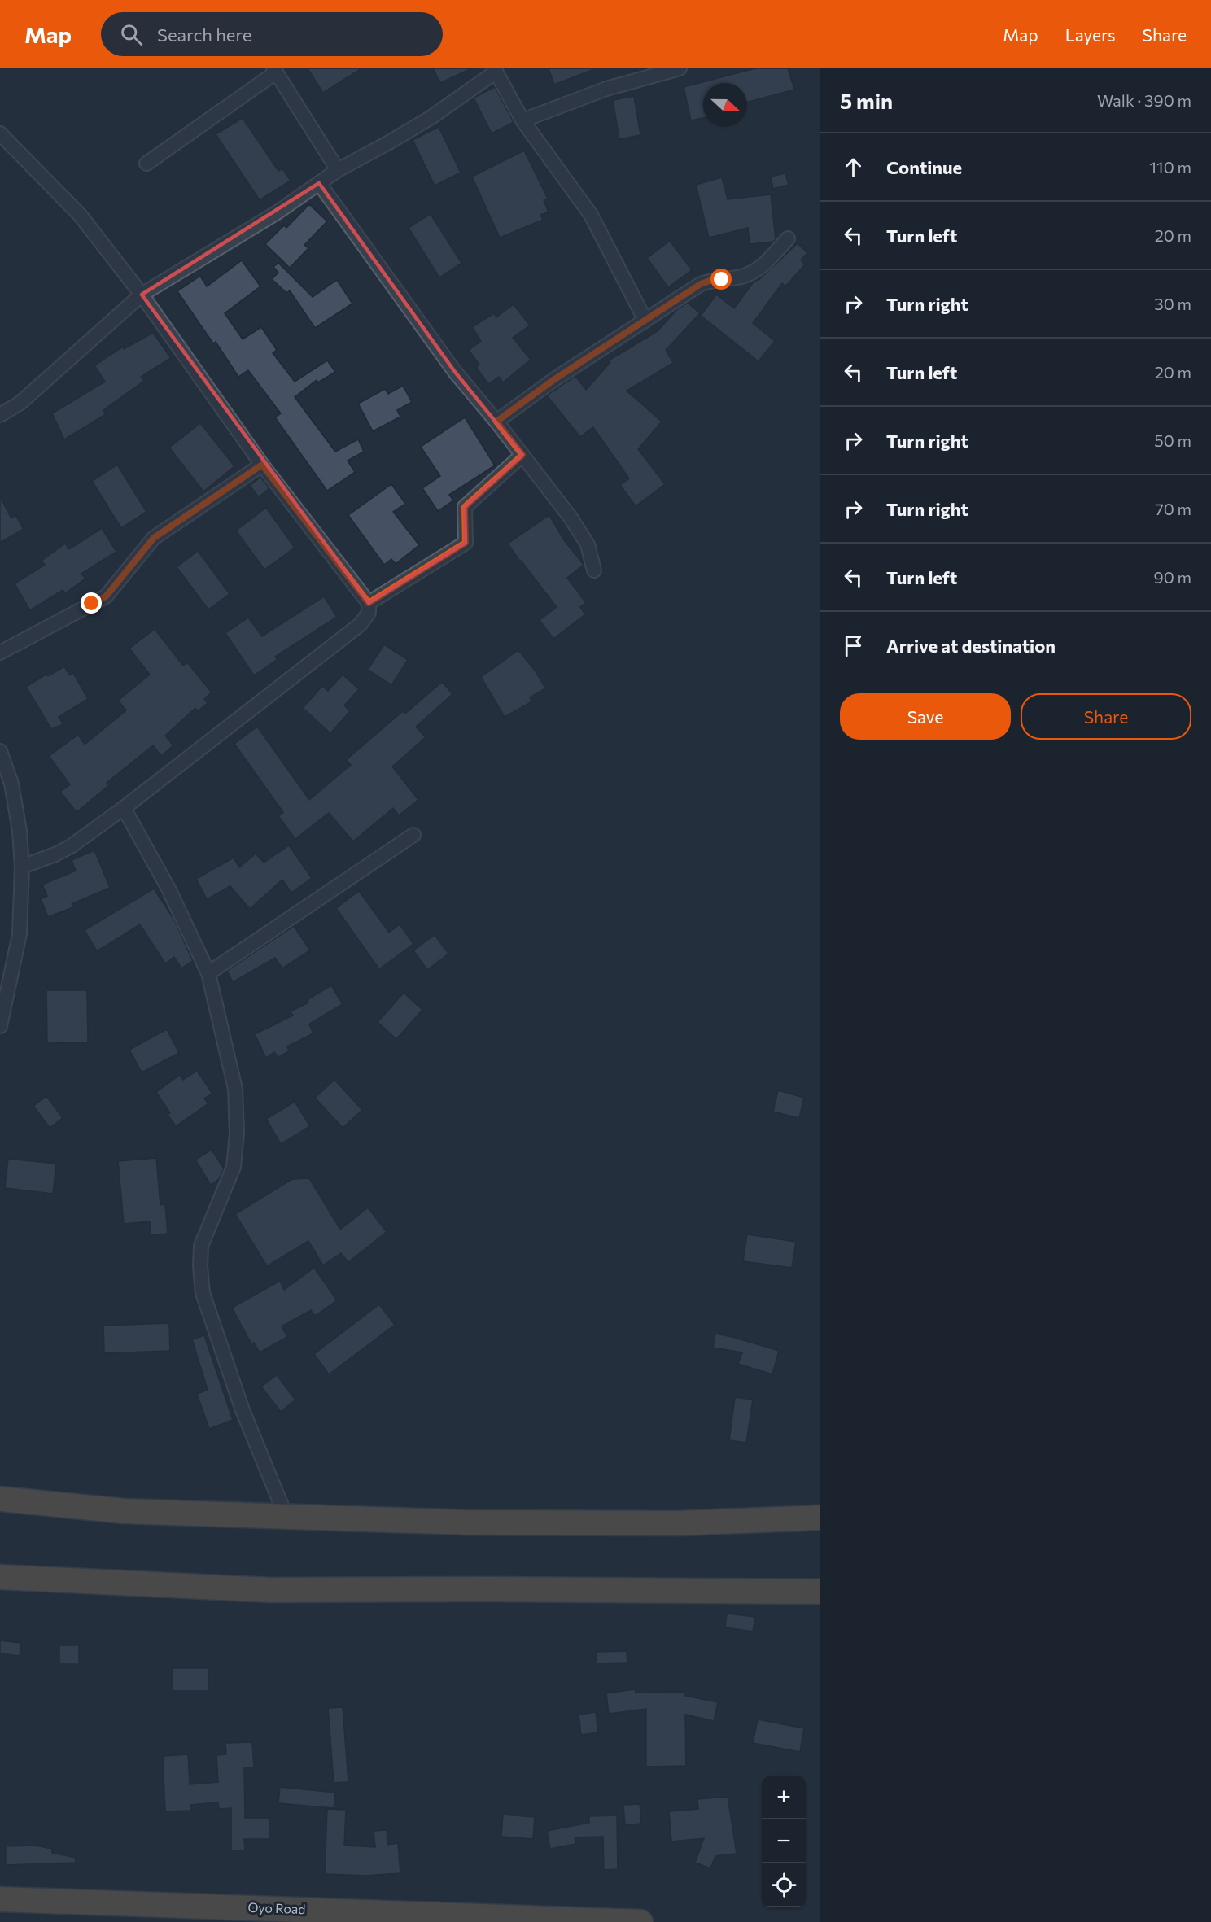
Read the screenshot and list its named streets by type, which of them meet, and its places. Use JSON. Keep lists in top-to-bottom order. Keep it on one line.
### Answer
{"streets":{"highway":["Oyo Road"]},"north":"right","page":{"header":"Map","search":"Search here","nav":["Map","Layers","Share"],"heading":["5 min","Walk · 390 m"],"list":[["Continue","110 m"],["Turn left","20 m"],["Turn right","30 m"],["Turn left","20 m"],["Turn right","50 m"],["Turn right","70 m"],["Turn left","90 m"],"Arrive at destination"],"buttons":["Save","Share"],"map_buttons":["+","−"]}}
